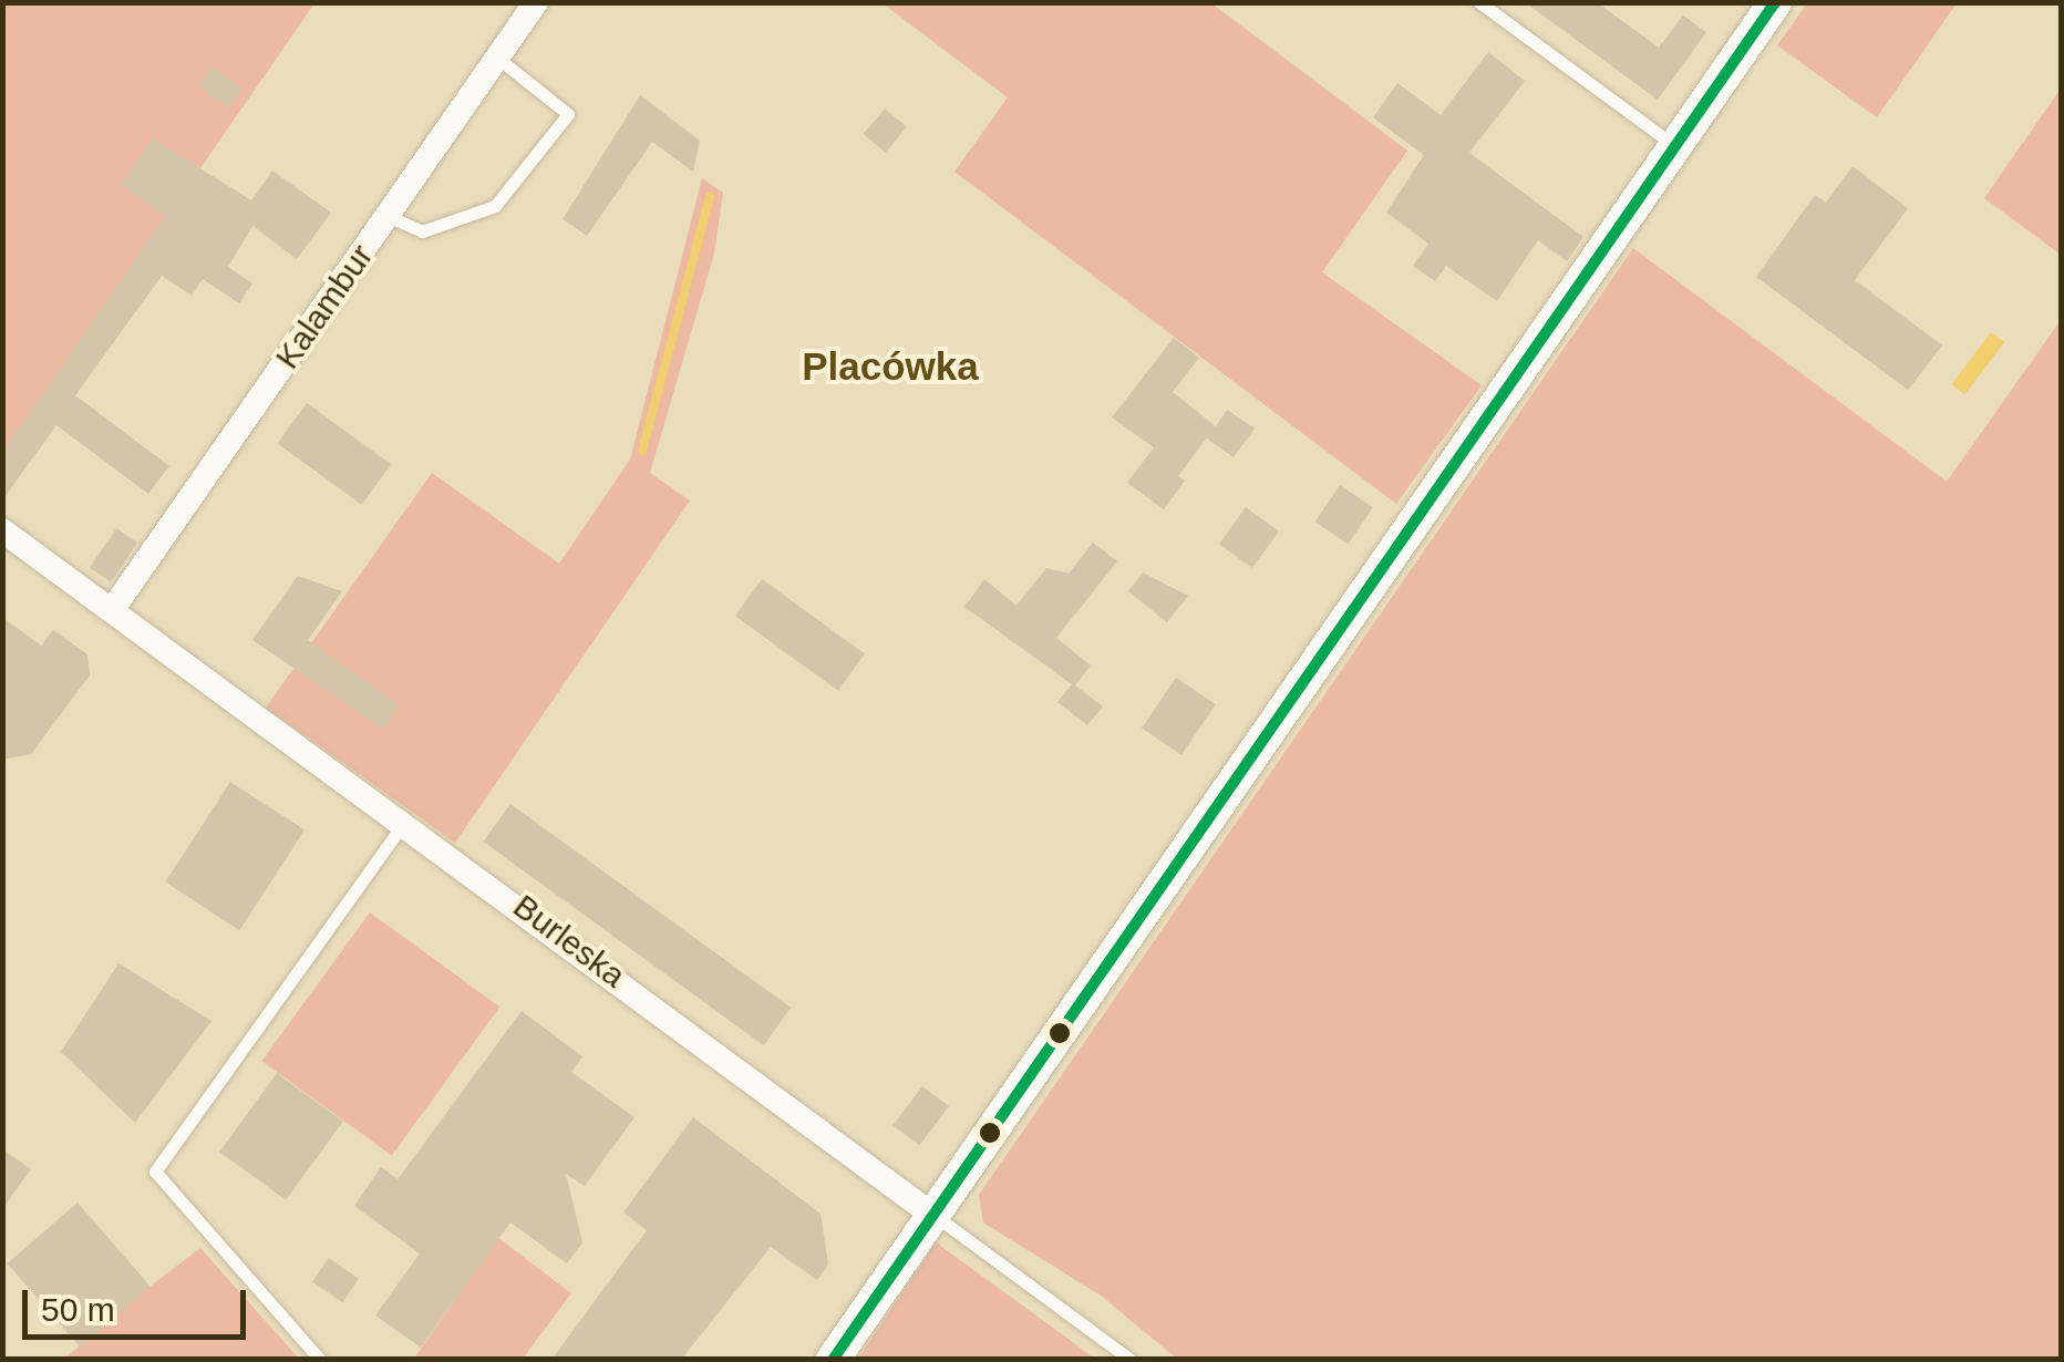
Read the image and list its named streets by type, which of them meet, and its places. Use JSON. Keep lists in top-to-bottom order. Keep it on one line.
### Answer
{"streets":{"street":["Kalambur","Burleska"]},"crossings":[["Kalambur","Burleska"]],"districts":["Placówka"],"scale_bar":"50 m"}
